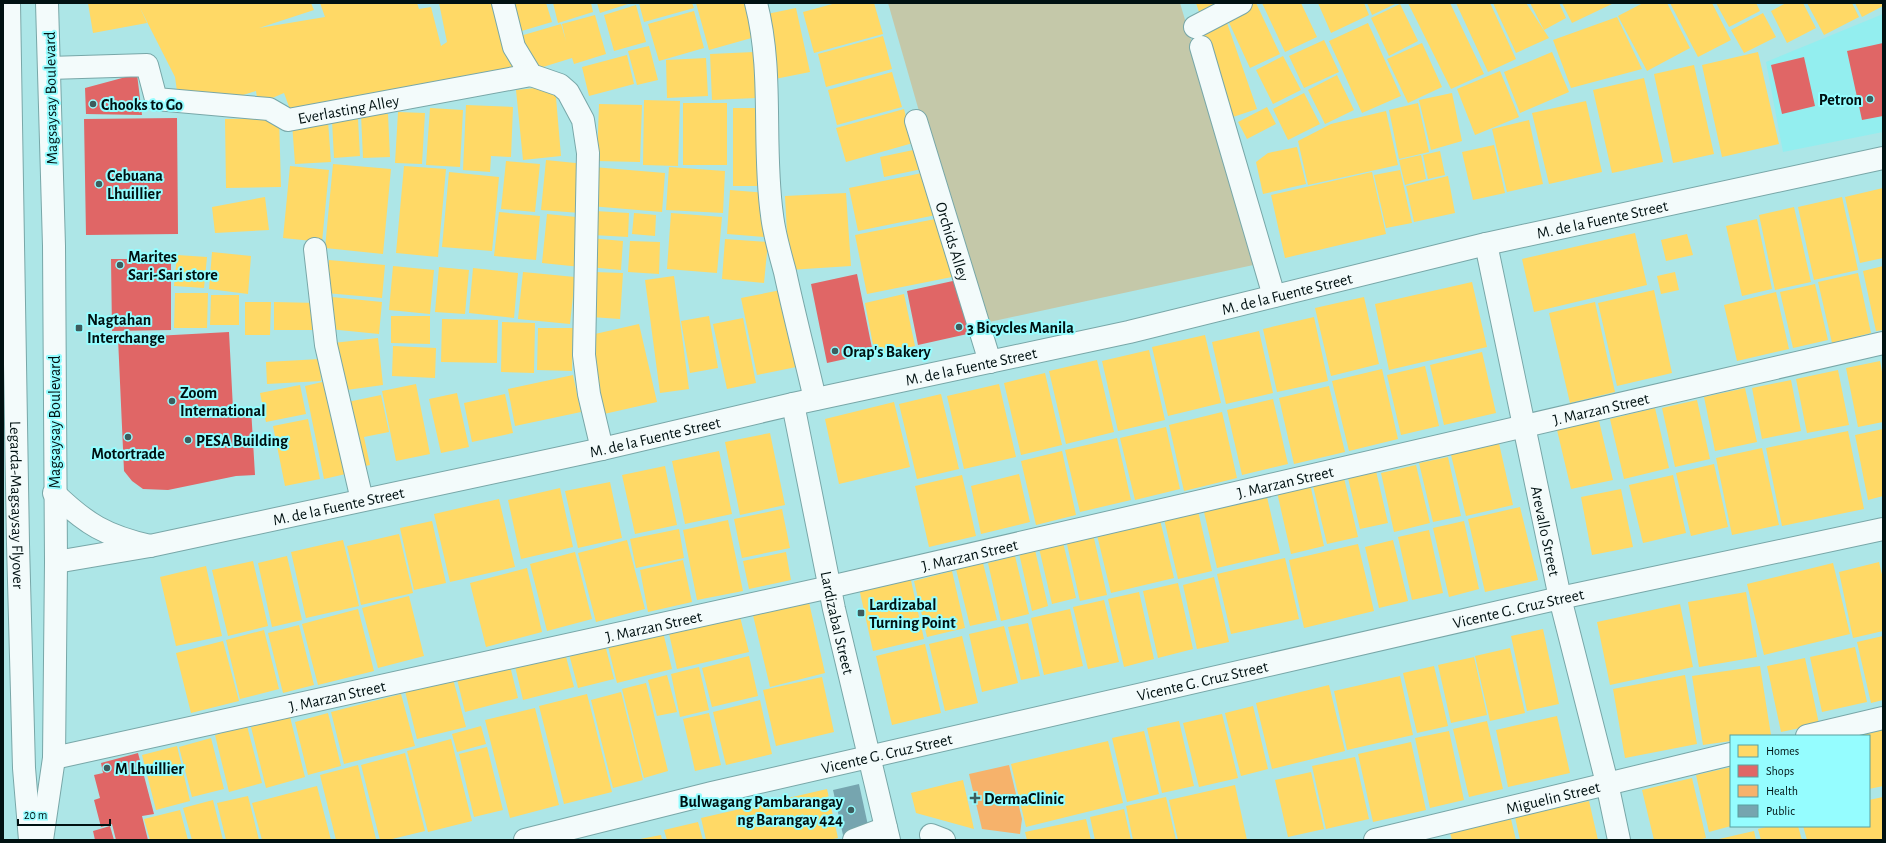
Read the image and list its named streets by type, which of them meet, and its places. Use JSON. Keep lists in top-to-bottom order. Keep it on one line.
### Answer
{"streets":{"street":["Magsaysay Boulevard","Everlasting Alley","M. de la Fuente Street","Orchids Alley","J. Marzan Street","Legarda-Magsaysay Flyover","Arevallo Street","Vicente G. Cruz Street","Lardizabal Street","Miguelin Street"]},"crossings":[["Magsaysay Boulevard","Everlasting Alley"],["Magsaysay Boulevard","M. de la Fuente Street"],["Magsaysay Boulevard","J. Marzan Street"],["M. de la Fuente Street","Orchids Alley"],["M. de la Fuente Street","Arevallo Street"],["M. de la Fuente Street","Lardizabal Street"],["J. Marzan Street","Arevallo Street"],["J. Marzan Street","Lardizabal Street"],["Arevallo Street","Vicente G. Cruz Street"],["Arevallo Street","Miguelin Street"],["Vicente G. Cruz Street","Lardizabal Street"]],"places":{"other":["Petron","Chooks to Go","Cebuana Lhuillier","Marites Sari-Sari store","3 Bicycles Manila","Orap's Bakery","Zoom International","Motortrade","PESA Building","M Lhuillier","Bulwagang Pambarangay ng Barangay 424"],"transit":["Nagtahan Interchange","Lardizabal Turning Point"],"health":["DermaClinic"]},"legend":["Homes","Shops","Health","Public"],"scale_bar":"20 m"}
